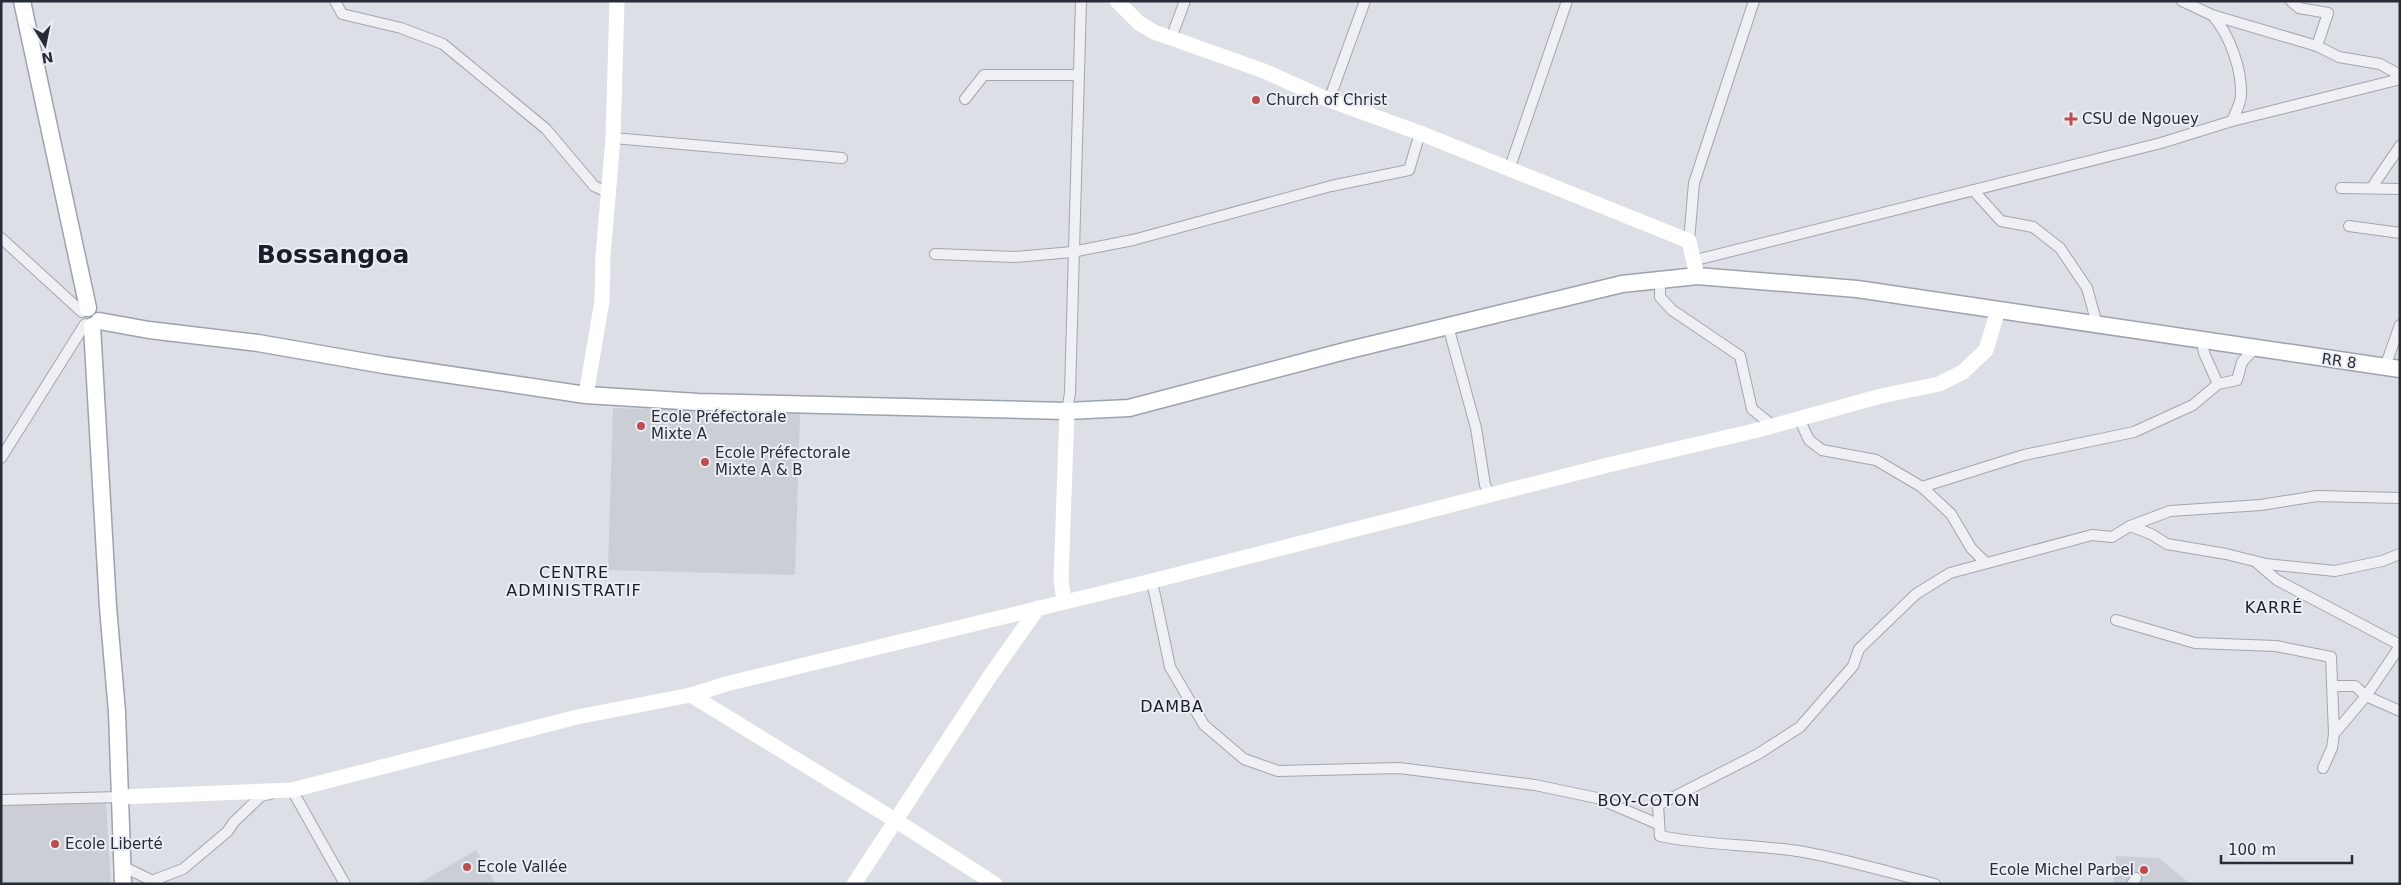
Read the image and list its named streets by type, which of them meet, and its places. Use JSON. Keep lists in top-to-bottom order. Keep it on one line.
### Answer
{"streets":{"main road":["RR 8"]},"districts":["Bossangoa","CENTRE ADMINISTRATIF","KARRÉ","DAMBA","BOY-COTON"],"places":{"other":["Church of Christ","Ecole Préfectorale Mixte A","Ecole Préfectorale Mixte A & B","Ecole Liberté","Ecole Vallée","Ecole Michel Parbel"],"health":["CSU de Ngouey"]},"scale_bar":"100 m","north":"bottom"}
